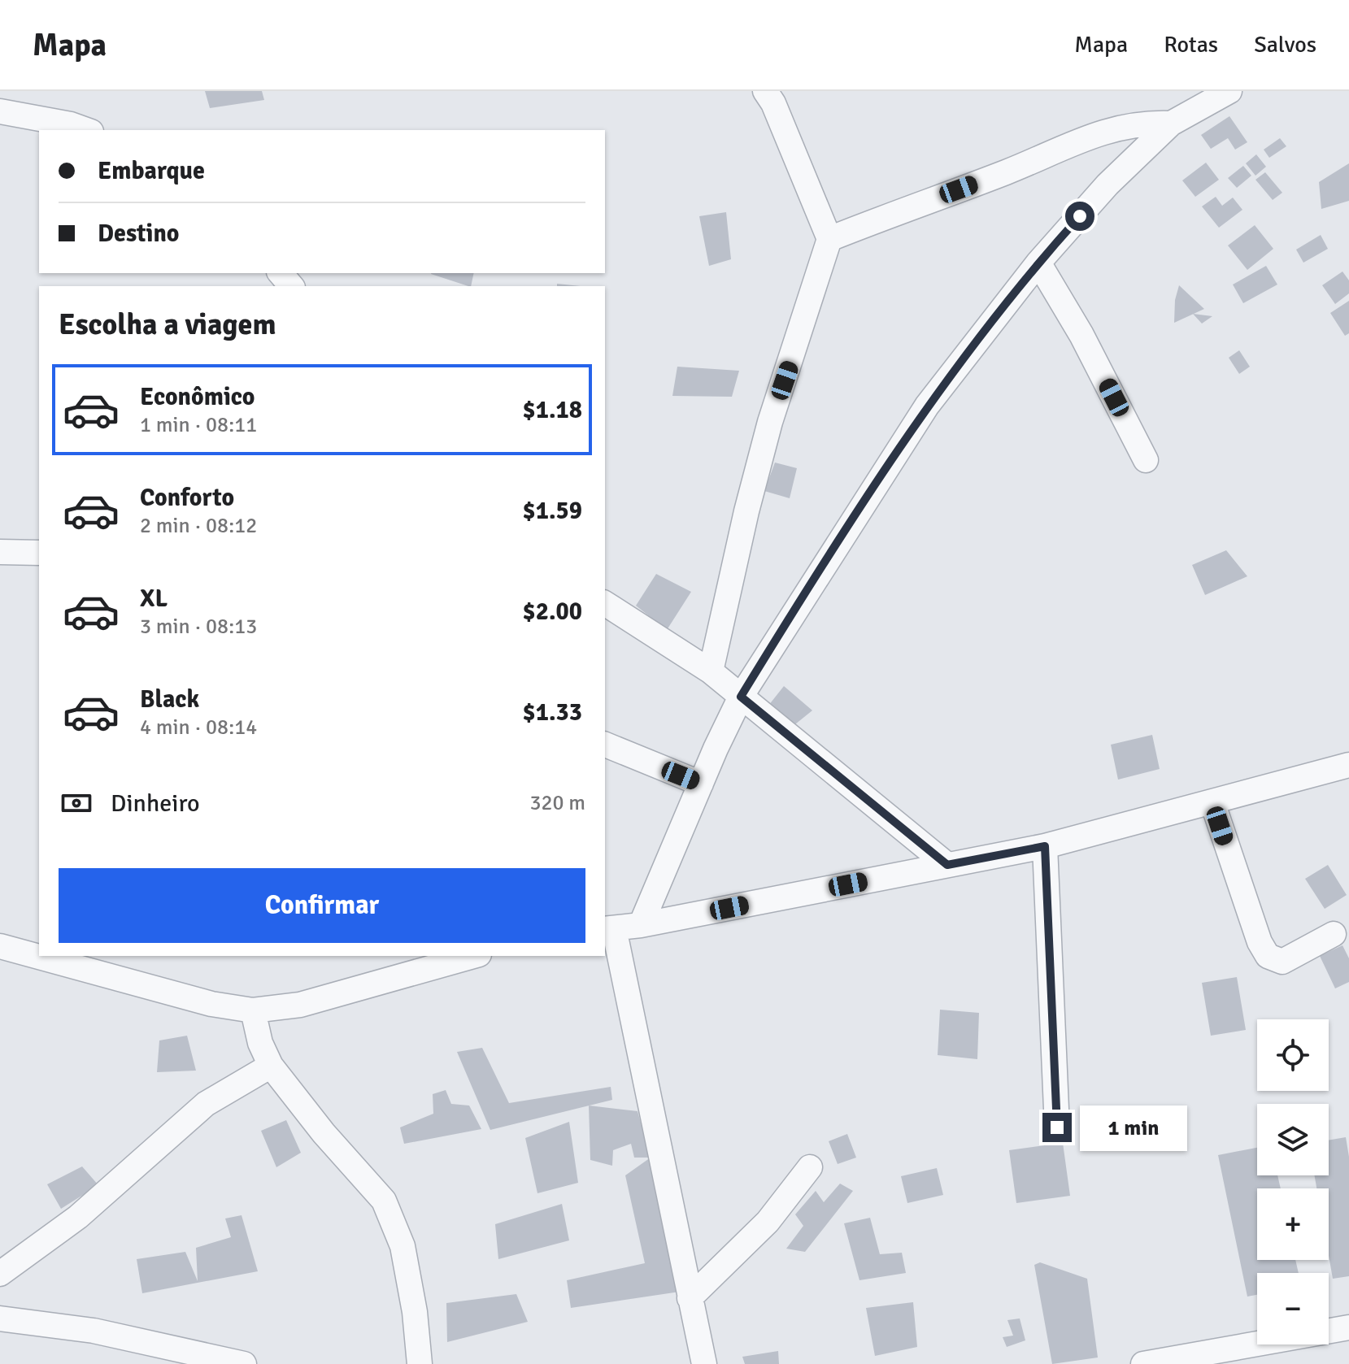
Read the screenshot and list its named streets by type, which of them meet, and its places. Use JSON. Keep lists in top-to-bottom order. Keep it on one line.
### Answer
{"page":{"header":"Mapa","nav":["Mapa","Rotas","Salvos"],"banner":["Embarque","Destino"],"heading":"Escolha a viagem","list":[{"name":"Econômico","note":"1 min · 08:11","value":"$1.18"},{"name":"Conforto","note":"2 min · 08:12","value":"$1.59"},{"name":"XL","note":"3 min · 08:13","value":"$2.00"},{"name":"Black","note":"4 min · 08:14","value":"$1.33"}],"pay":["Dinheiro","320 m"],"buttons":"Confirmar","map_buttons":["+","−"],"bubble":"1 min"}}
